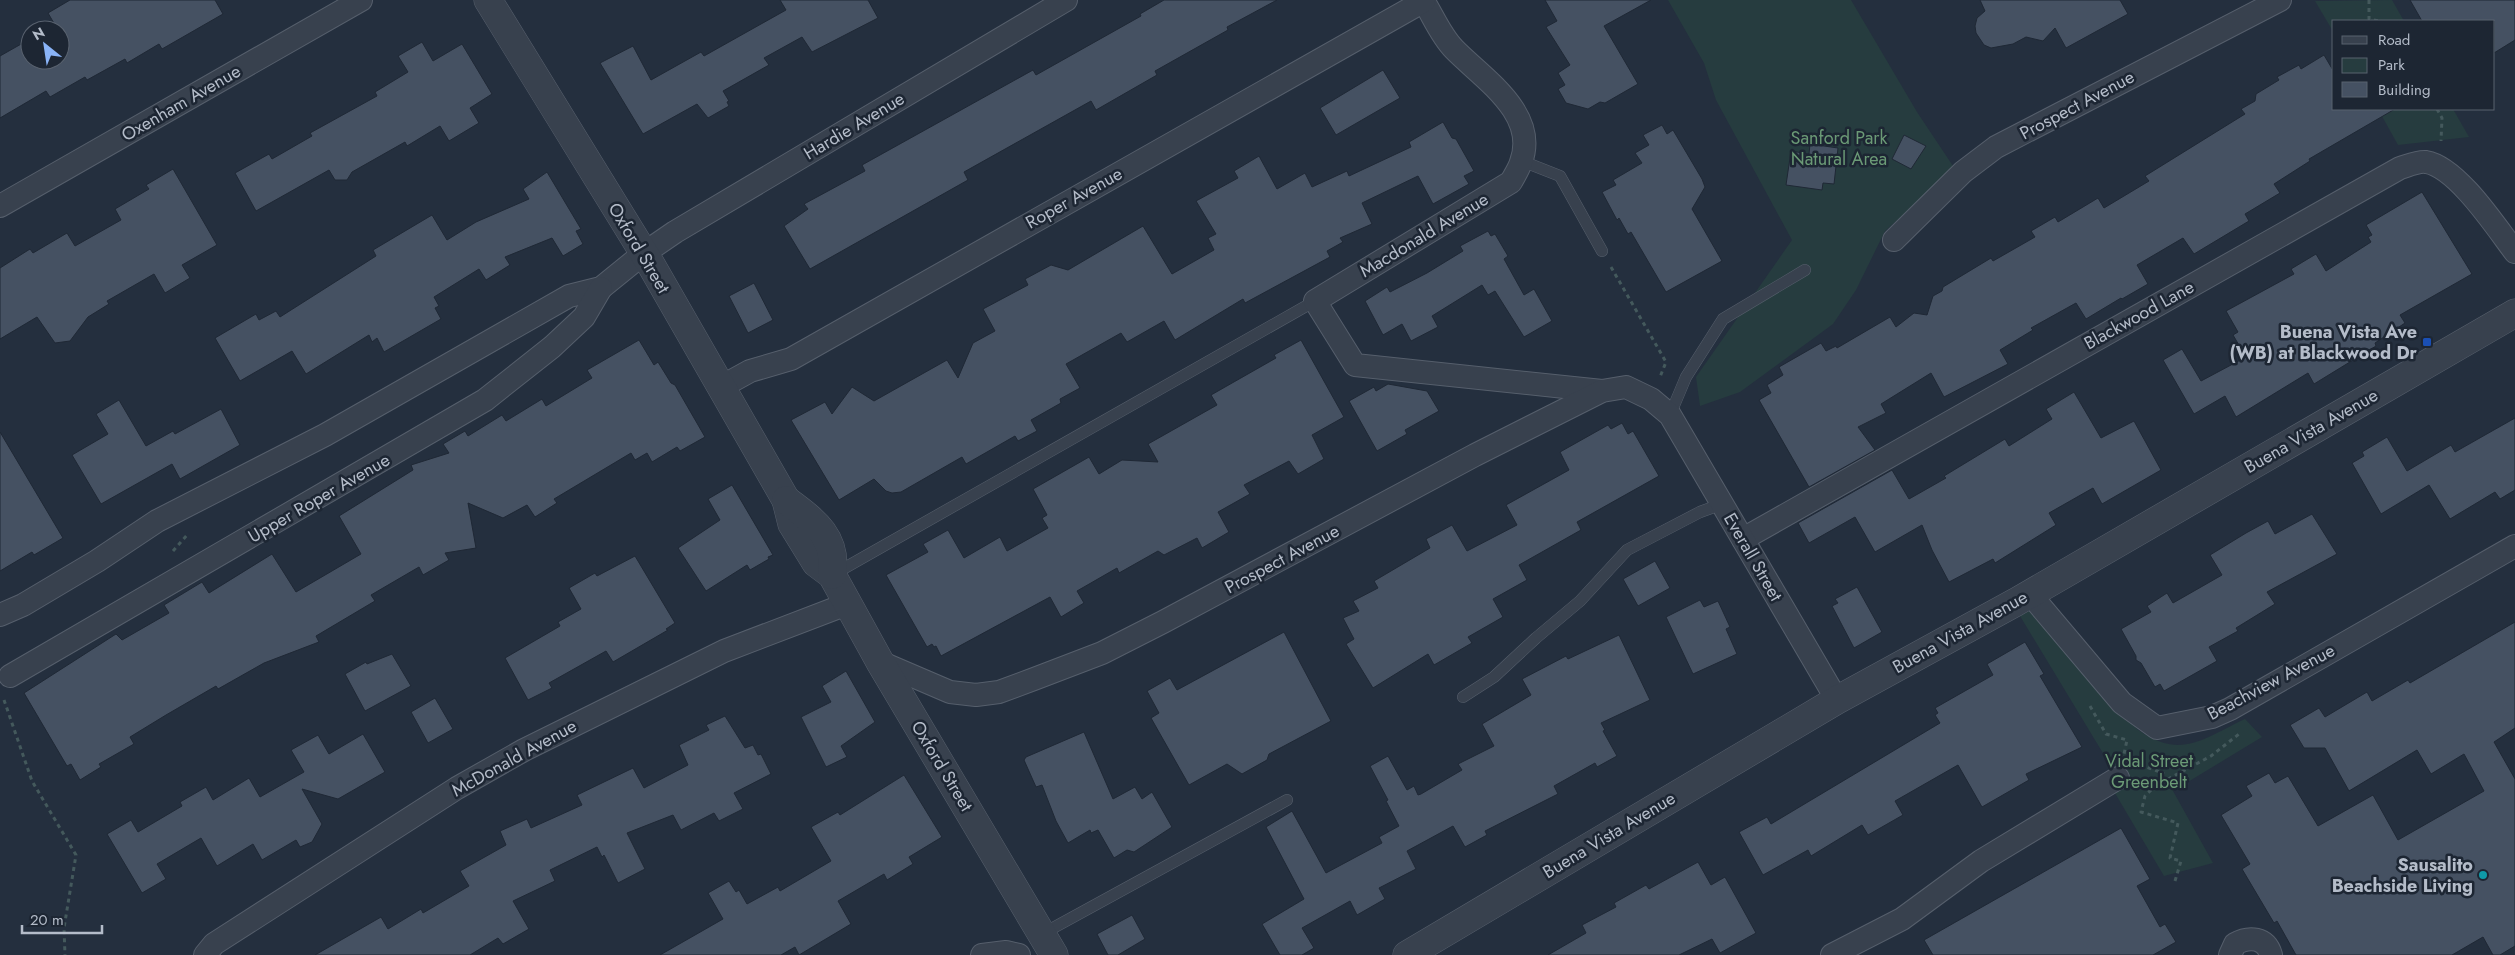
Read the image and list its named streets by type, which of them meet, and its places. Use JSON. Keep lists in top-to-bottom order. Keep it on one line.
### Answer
{"streets":{"street":["Oxenham Avenue","Prospect Avenue","Hardie Avenue","Roper Avenue","Macdonald Avenue","Oxford Street","Blackwood Lane","Buena Vista Avenue","Upper Roper Avenue","Everall Street","Beachview Avenue","McDonald Avenue"]},"crossings":[["Prospect Avenue","Oxford Street"],["Prospect Avenue","Everall Street"],["Hardie Avenue","Oxford Street"],["Hardie Avenue","Upper Roper Avenue"],["Roper Avenue","Oxford Street"],["Oxford Street","Upper Roper Avenue"],["Oxford Street","McDonald Avenue"],["Blackwood Lane","Everall Street"],["Buena Vista Avenue","Everall Street"],["Buena Vista Avenue","Beachview Avenue"]],"parks":["Sanford Park Natural Area","Vidal Street Greenbelt"],"places":{"transit":["Buena Vista Ave (WB) at Blackwood Dr"],"other":["Sausalito Beachside Living"]},"legend":["Road","Park","Building"],"scale_bar":"20 m","north":"top left"}
